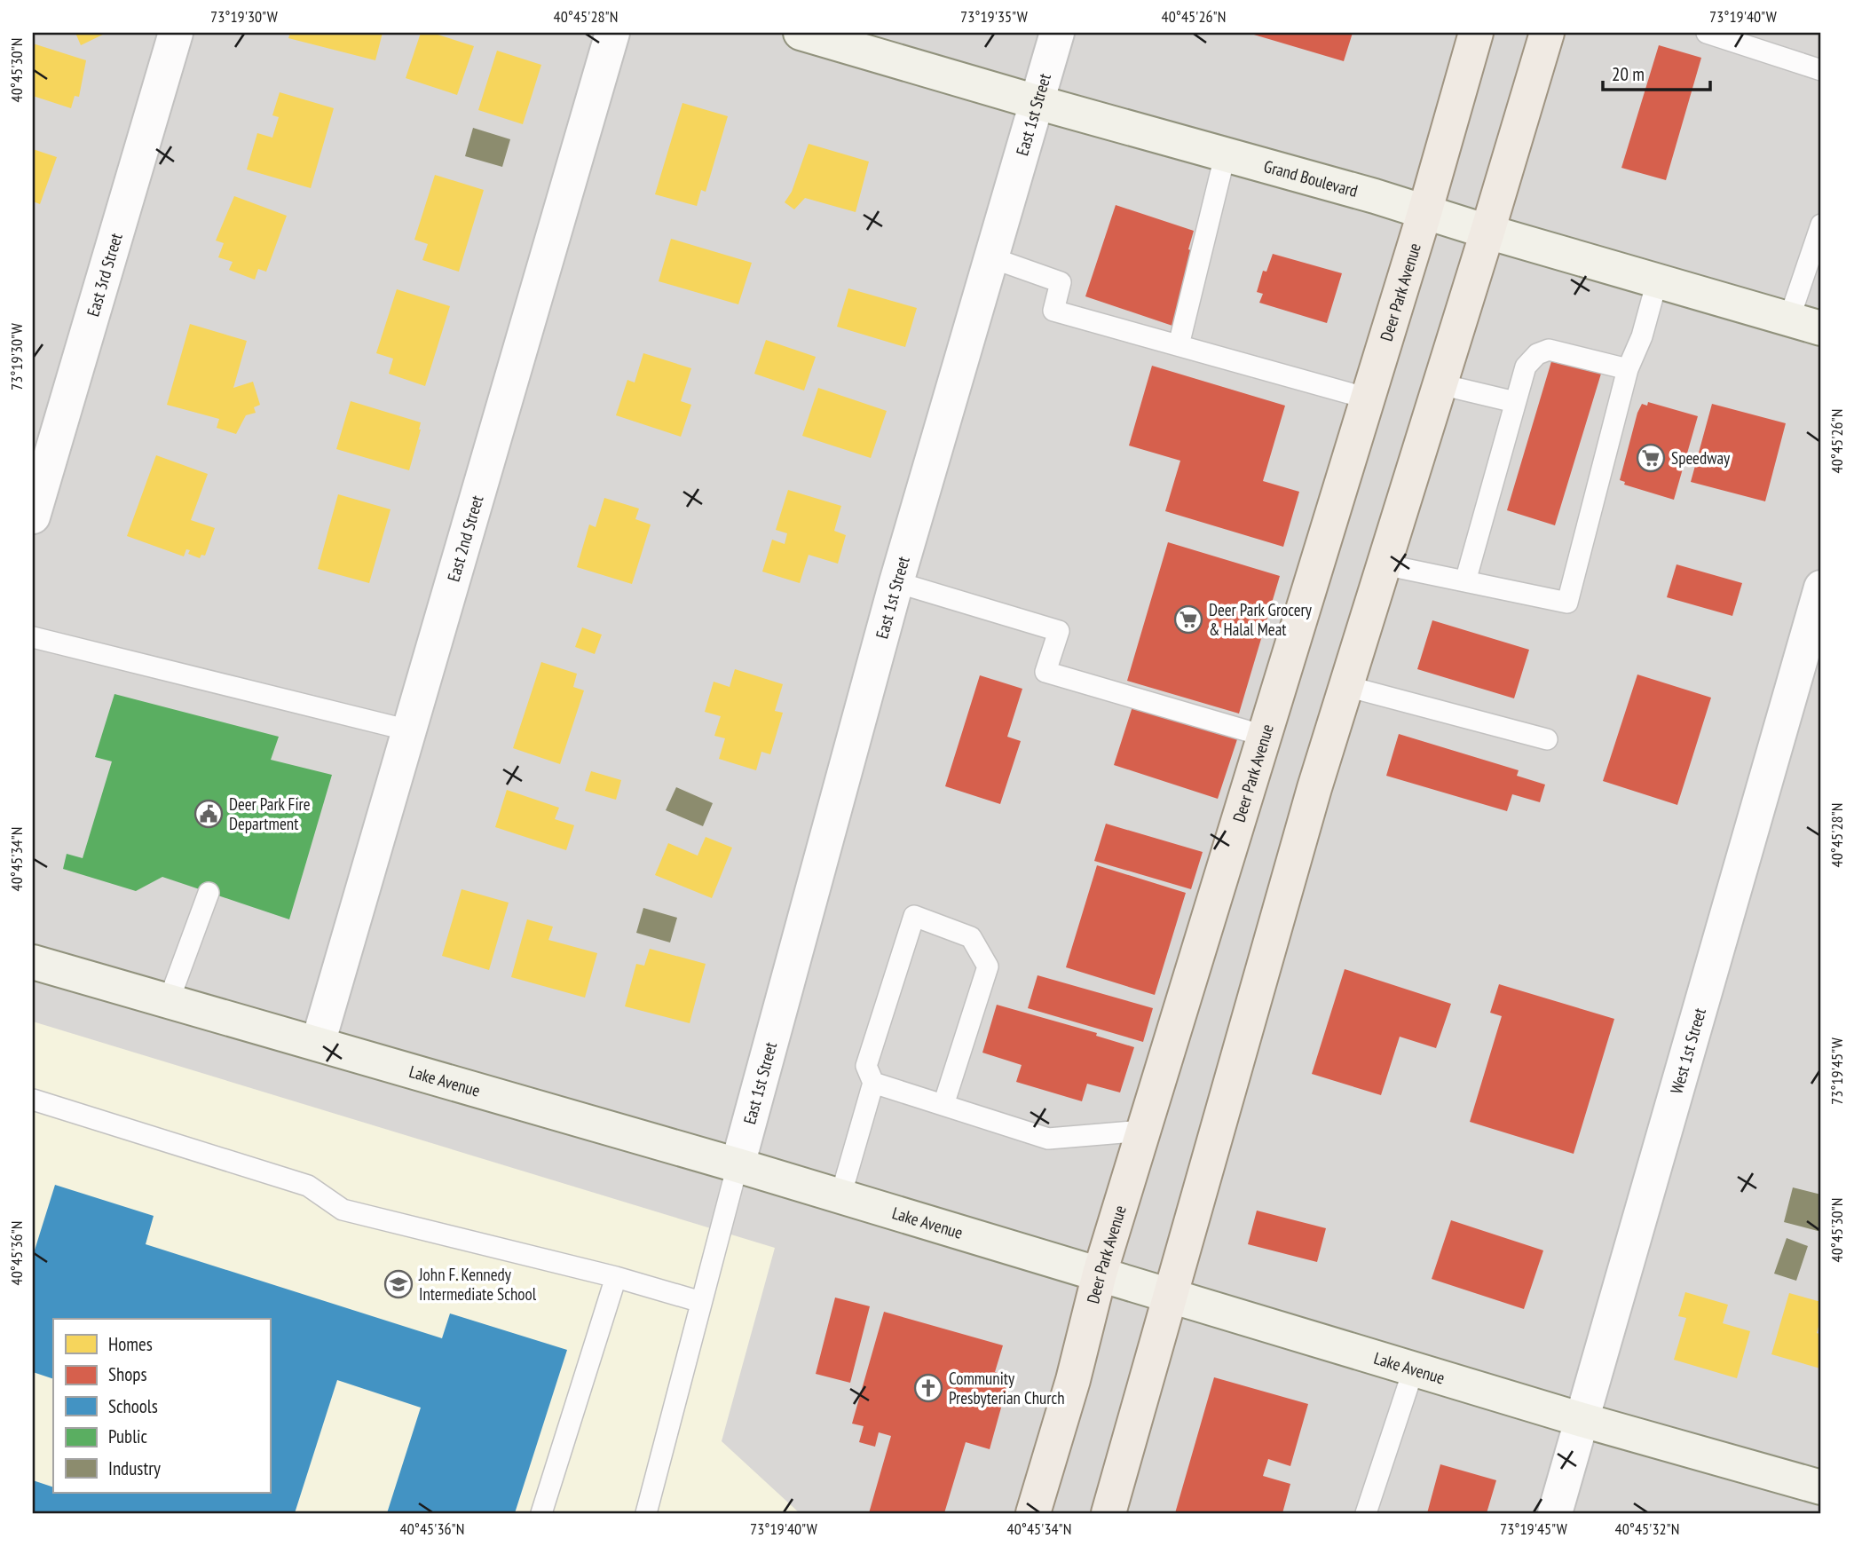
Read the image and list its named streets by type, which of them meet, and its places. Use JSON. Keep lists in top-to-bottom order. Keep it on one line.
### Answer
{"streets":{"main road":["Deer Park Avenue"],"street":["East 1st Street","Grand Boulevard","East 3rd Street","East 2nd Street","West 1st Street","Lake Avenue"]},"crossings":[["East 1st Street","Grand Boulevard"],["East 1st Street","Lake Avenue"],["Grand Boulevard","Deer Park Avenue"],["Deer Park Avenue","Lake Avenue"],["East 2nd Street","Lake Avenue"],["West 1st Street","Lake Avenue"]],"places":{"supermarket":["Speedway","Deer Park Grocery & Halal Meat"],"public building":["Deer Park Fire Department"],"school or university":["John F. Kennedy Intermediate School"],"church":["Community Presbyterian Church"]},"legend":["Homes","Shops","Schools","Public","Industry"],"scale_bar":"20 m","coordinates":["73°19'30\"W","40°45'28\"N","73°19'35\"W","40°45'26\"N","73°19'40\"W","40°45'30\"N","40°45'34\"N","73°19'45\"W","40°45'36\"N","40°45'32\"N"]}
